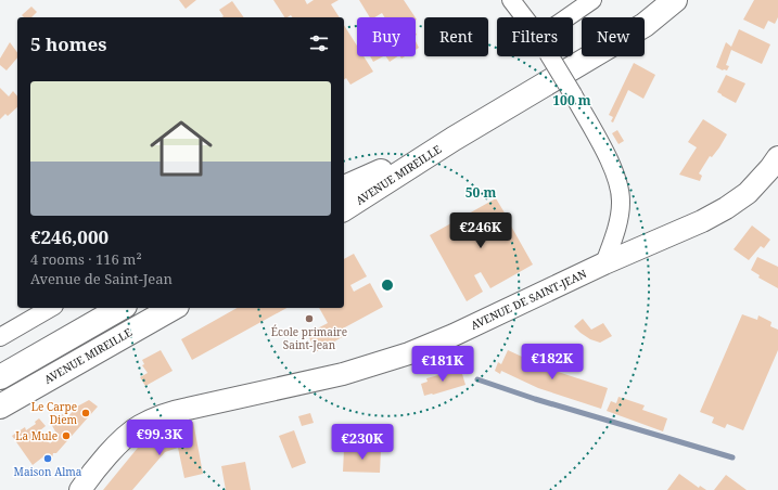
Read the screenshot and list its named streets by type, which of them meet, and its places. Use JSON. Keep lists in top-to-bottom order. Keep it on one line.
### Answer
{"streets":{"main road":["AVENUE MIREILLE"],"street":["AVENUE DE SAINT-JEAN"]},"places":["École primaire Saint-Jean","Le Carpe Diem","La Mule","Maison Alma"],"page":{"chip":["Buy","Rent","Filters","New"],"heading":"5 homes","list":[{"name":"€246,000","note":"4 rooms · 116 m² · Avenue de Saint-Jean"}],"price":["€246K","€182K","€181K","€99.3K","€230K"]},"rings":["100 m","50 m"]}
